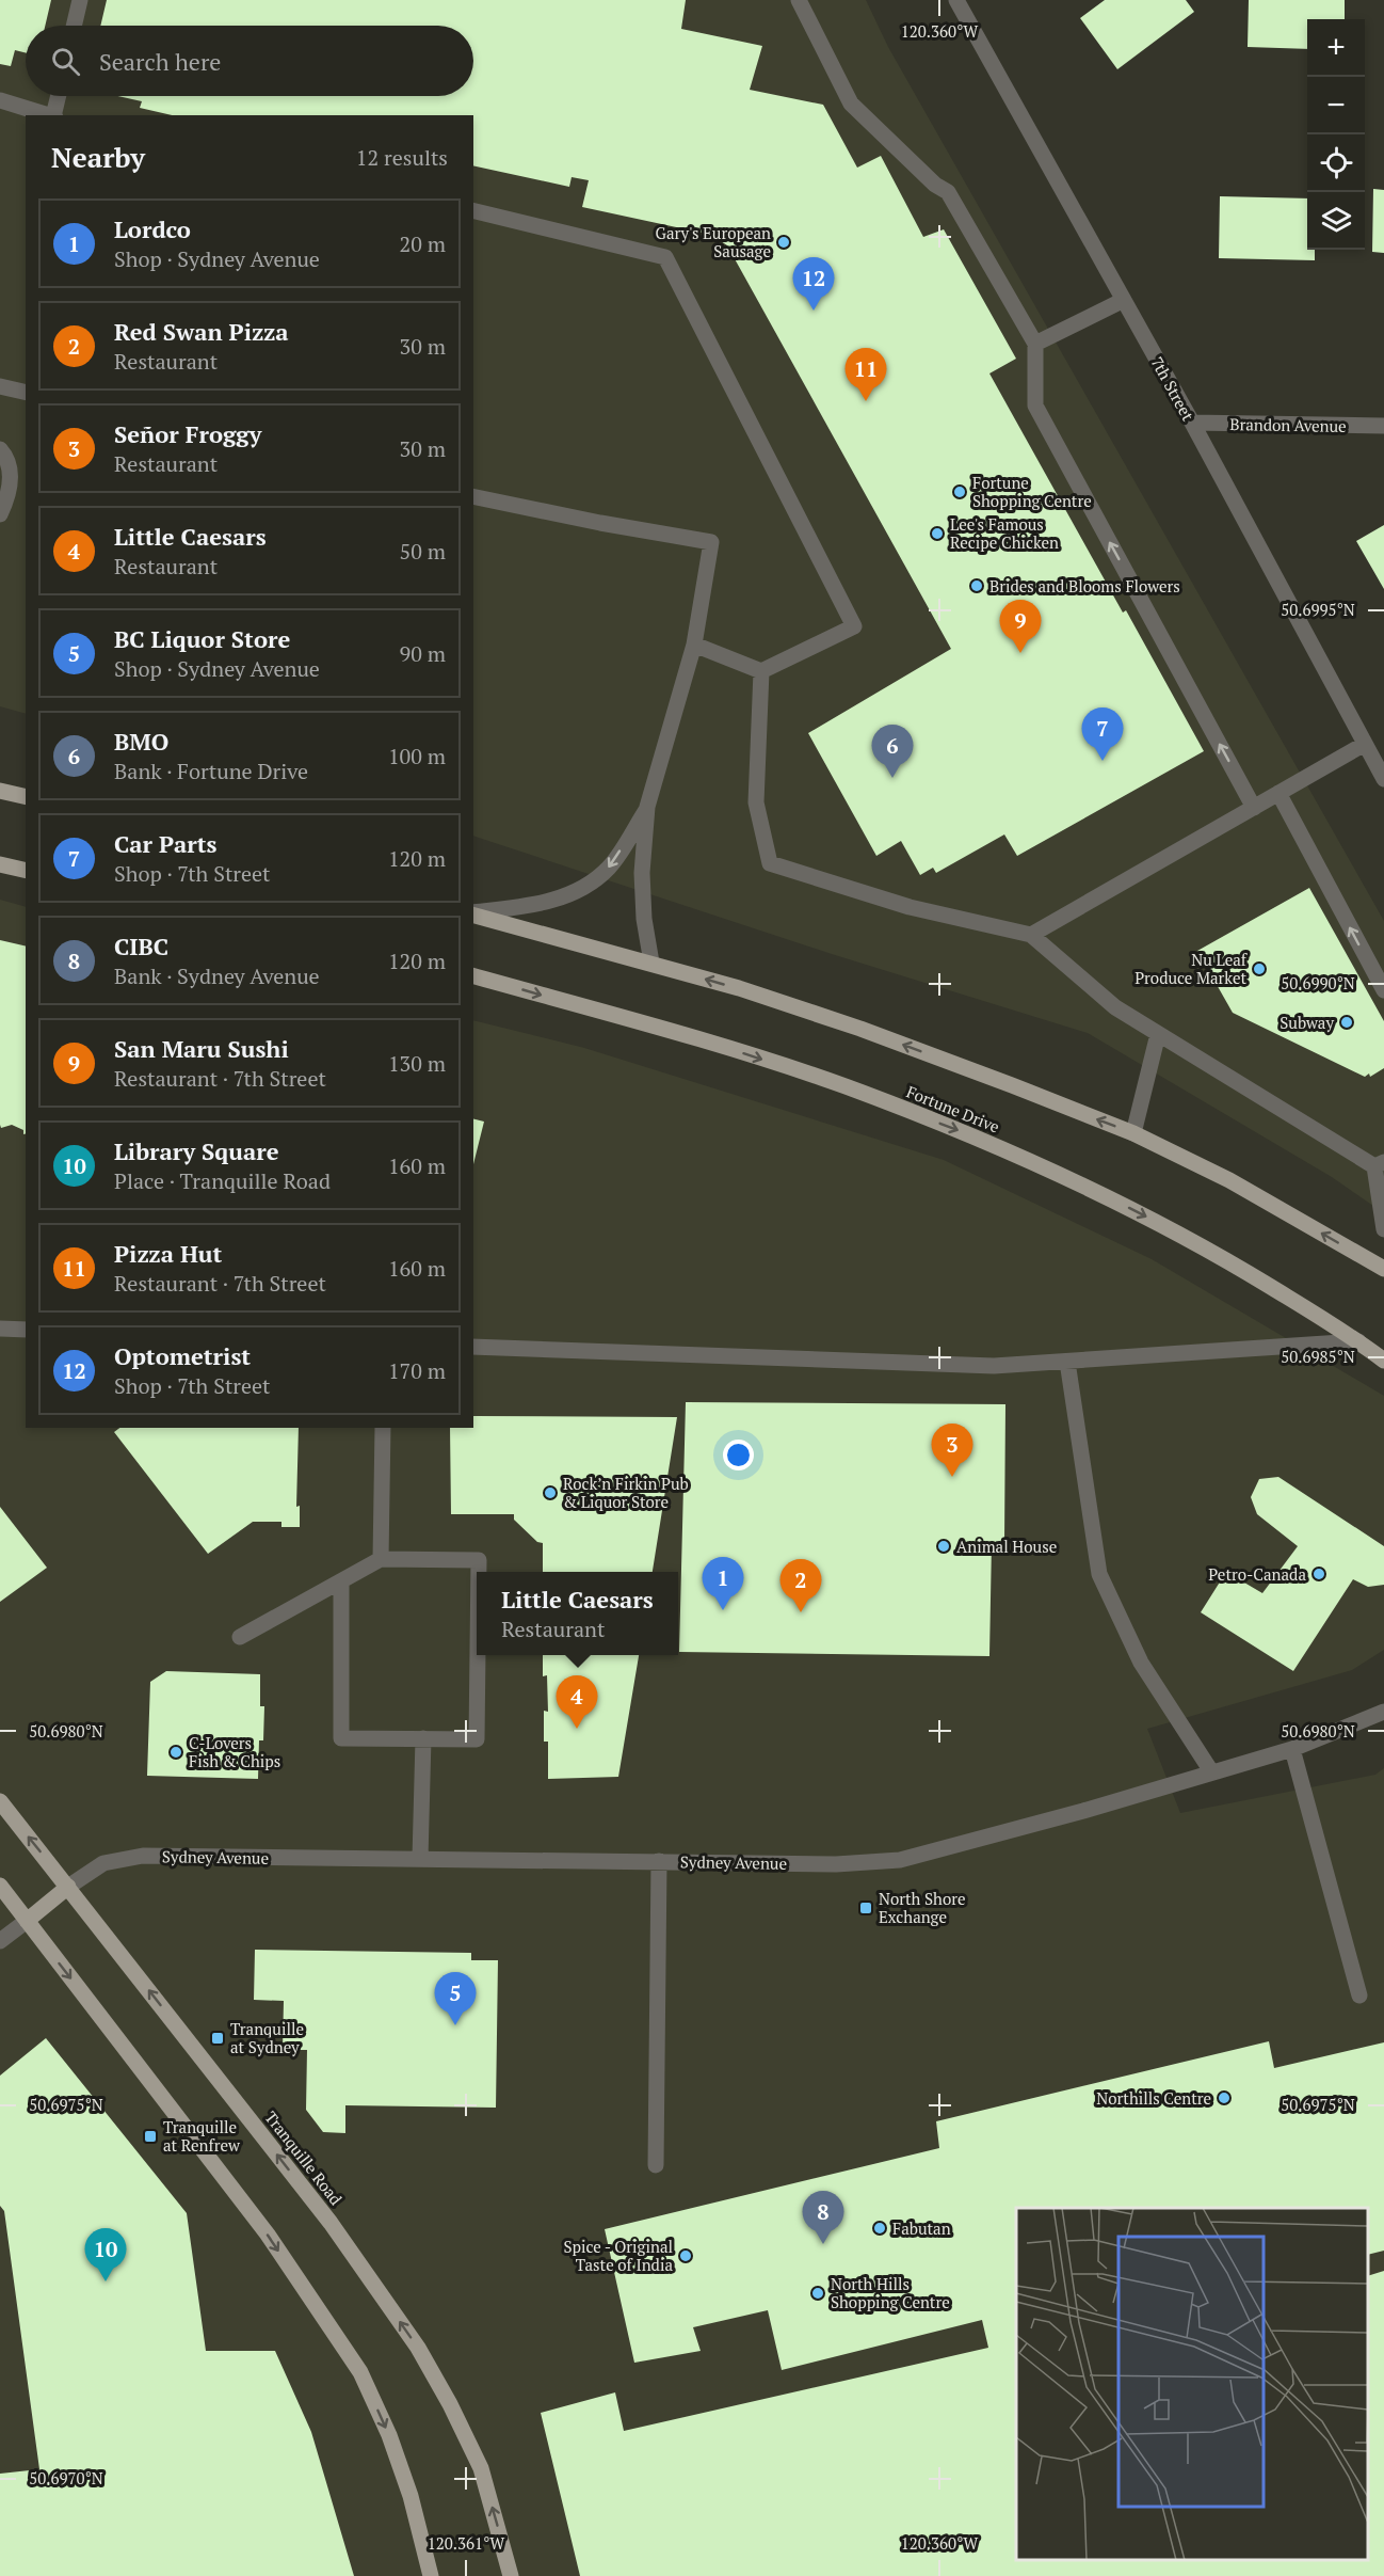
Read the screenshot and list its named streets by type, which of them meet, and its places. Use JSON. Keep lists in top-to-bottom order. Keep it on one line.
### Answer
{"streets":{"main road":["Fortune Drive","Tranquille Road"],"street":["7th Street","Brandon Avenue","Sydney Avenue"]},"crossings":[["7th Street","Brandon Avenue"],["Sydney Avenue","Tranquille Road"]],"places":{"other":["Gary's European Sausage","Fortune Shopping Centre","Lee's Famous Recipe Chicken","Brides and Blooms Flowers","Nu Leaf Produce Market","Subway","Rock’n Firkin Pub & Liquor Store","Animal House","Petro-Canada","C-Lovers Fish & Chips","Northills Centre","Fabutan","Spice - Original Taste of India","North Hills Shopping Centre"],"transit":["North Shore Exchange","Tranquille at Sydney","Tranquille at Renfrew"]},"page":{"map_buttons":["+","−"],"search":"Search here","heading":["Nearby","12 results"],"list":[{"mark":"1","name":"Lordco","note":"Shop · Sydney Avenue","value":"20 m"},{"mark":"2","name":"Red Swan Pizza","note":"Restaurant","value":"30 m"},{"mark":"3","name":"Señor Froggy","note":"Restaurant","value":"30 m"},{"mark":"4","name":"Little Caesars","note":"Restaurant","value":"50 m"},{"mark":"5","name":"BC Liquor Store","note":"Shop · Sydney Avenue","value":"90 m"},{"mark":"6","name":"BMO","note":"Bank · Fortune Drive","value":"100 m"},{"mark":"7","name":"Car Parts","note":"Shop · 7th Street","value":"120 m"},{"mark":"8","name":"CIBC","note":"Bank · Sydney Avenue","value":"120 m"},{"mark":"9","name":"San Maru Sushi","note":"Restaurant · 7th Street","value":"130 m"},{"mark":"10","name":"Library Square","note":"Place · Tranquille Road","value":"160 m"},{"mark":"11","name":"Pizza Hut","note":"Restaurant · 7th Street","value":"160 m"},{"mark":"12","name":"Optometrist","note":"Shop · 7th Street","value":"170 m"}],"pins":["12","11","9","7","6","3","1","2","4","5","8","10"],"popup":["Little Caesars","Restaurant"]},"coordinates":["120.360°W","50.6995°N","50.6990°N","50.6985°N","50.6980°N","50.6975°N","50.6970°N","120.361°W"]}
